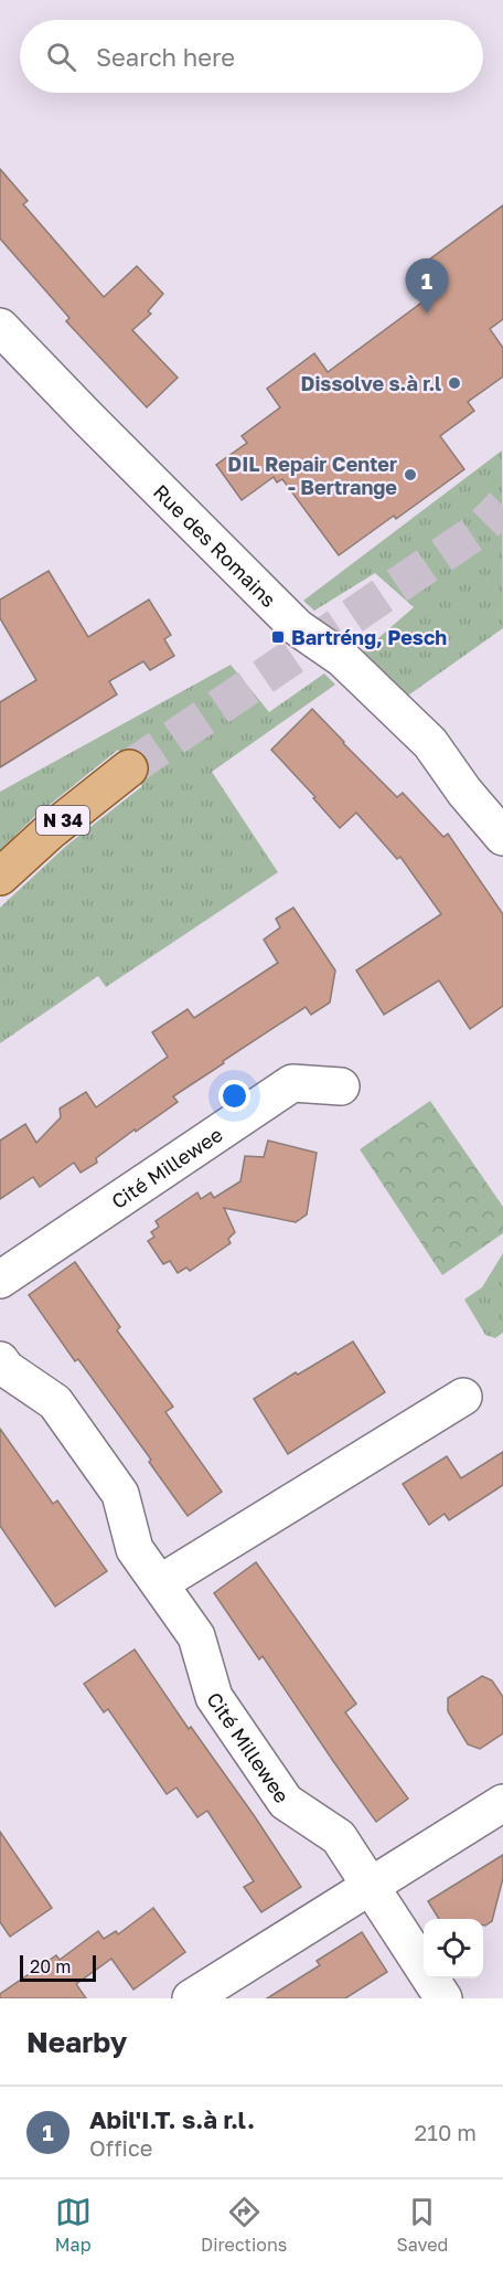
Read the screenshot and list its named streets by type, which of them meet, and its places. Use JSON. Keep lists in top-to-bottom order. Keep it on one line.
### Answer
{"streets":{"main road":["N 34"],"street":["Rue des Romains","Cité Millewee"]},"places":{"other":["Dissolve s.à r.l","DIL Repair Center - Bertrange"],"transit":["Bartréng, Pesch"]},"scale_bar":"20 m","page":{"search":"Search here","pins":"1","scale":"20 m","heading":"Nearby","list":[{"mark":"1","name":"Abil'I.T. s.à r.l.","note":"Office","value":"210 m"}],"nav":["Map","Directions","Saved"]}}
